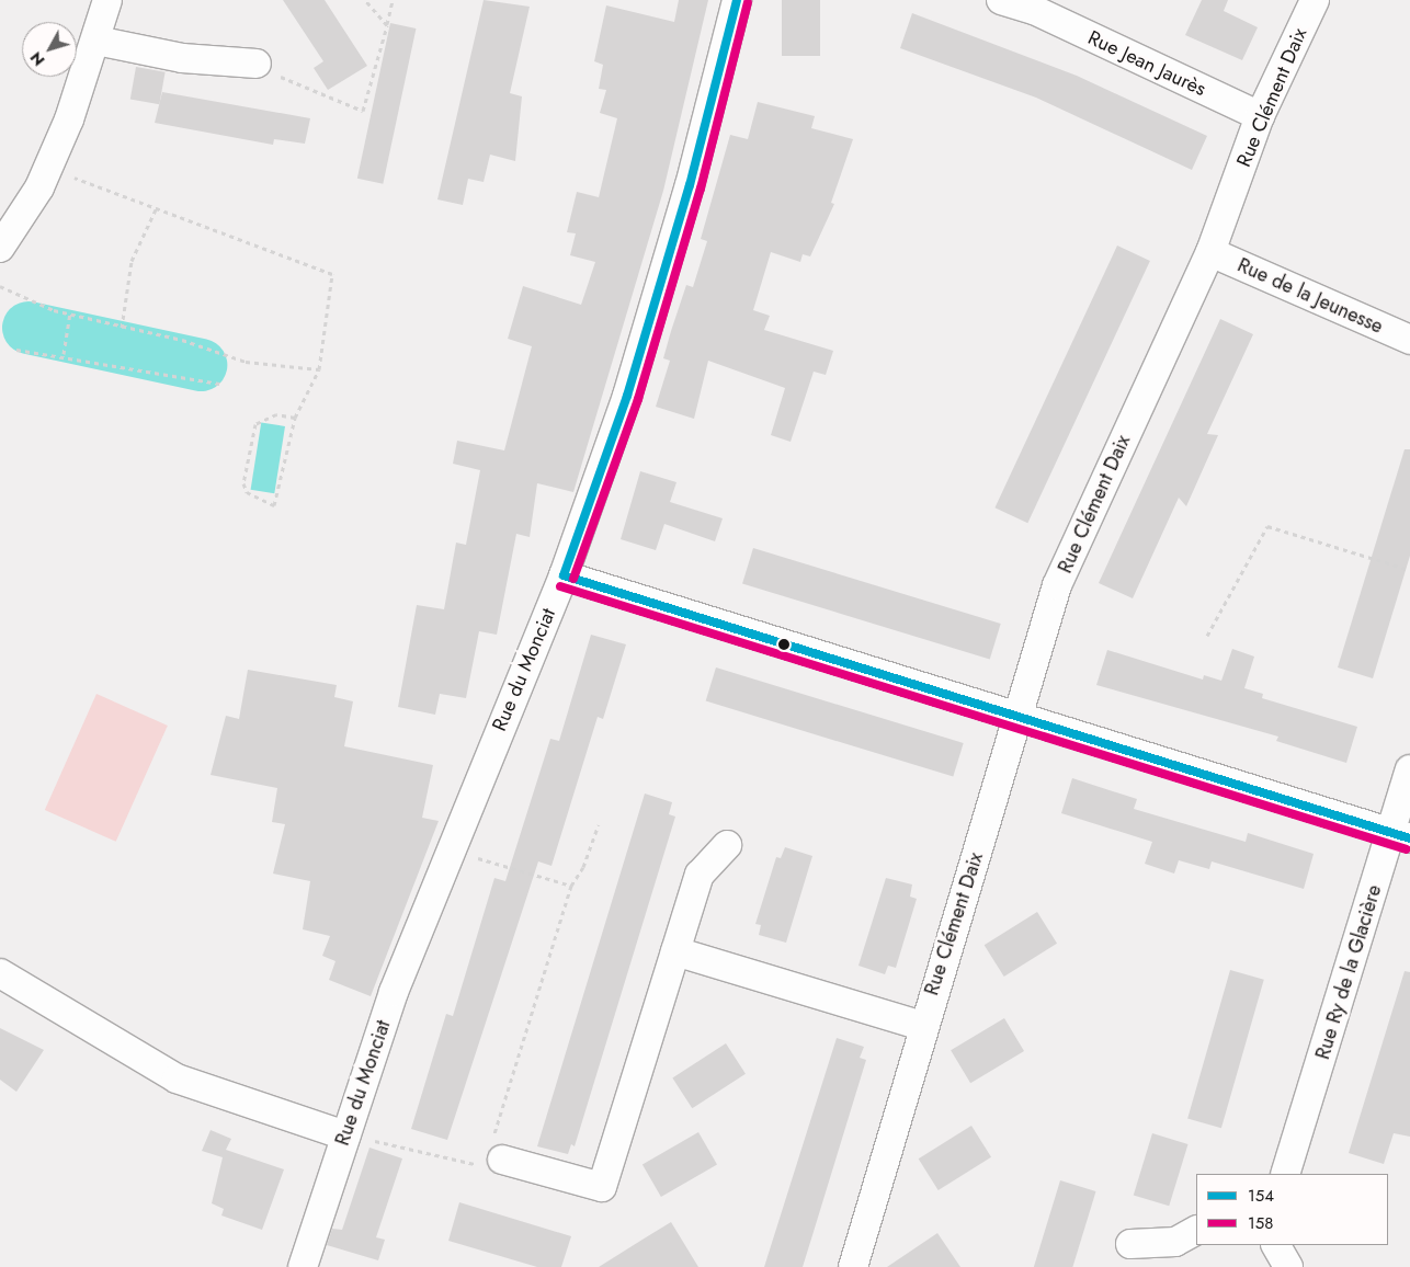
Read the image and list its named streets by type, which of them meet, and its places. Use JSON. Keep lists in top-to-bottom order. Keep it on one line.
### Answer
{"streets":{"street":["Rue Jean Jaurès","Rue Clément Daix","Rue de la Jeunesse","Rue du Monciat","Rue Ry de la Glacière"]},"crossings":[["Rue Jean Jaurès","Rue Clément Daix"],["Rue Clément Daix","Rue de la Jeunesse"]],"lines":["transit line 154","transit line 158"],"legend":["154","158"],"north":"bottom left"}
